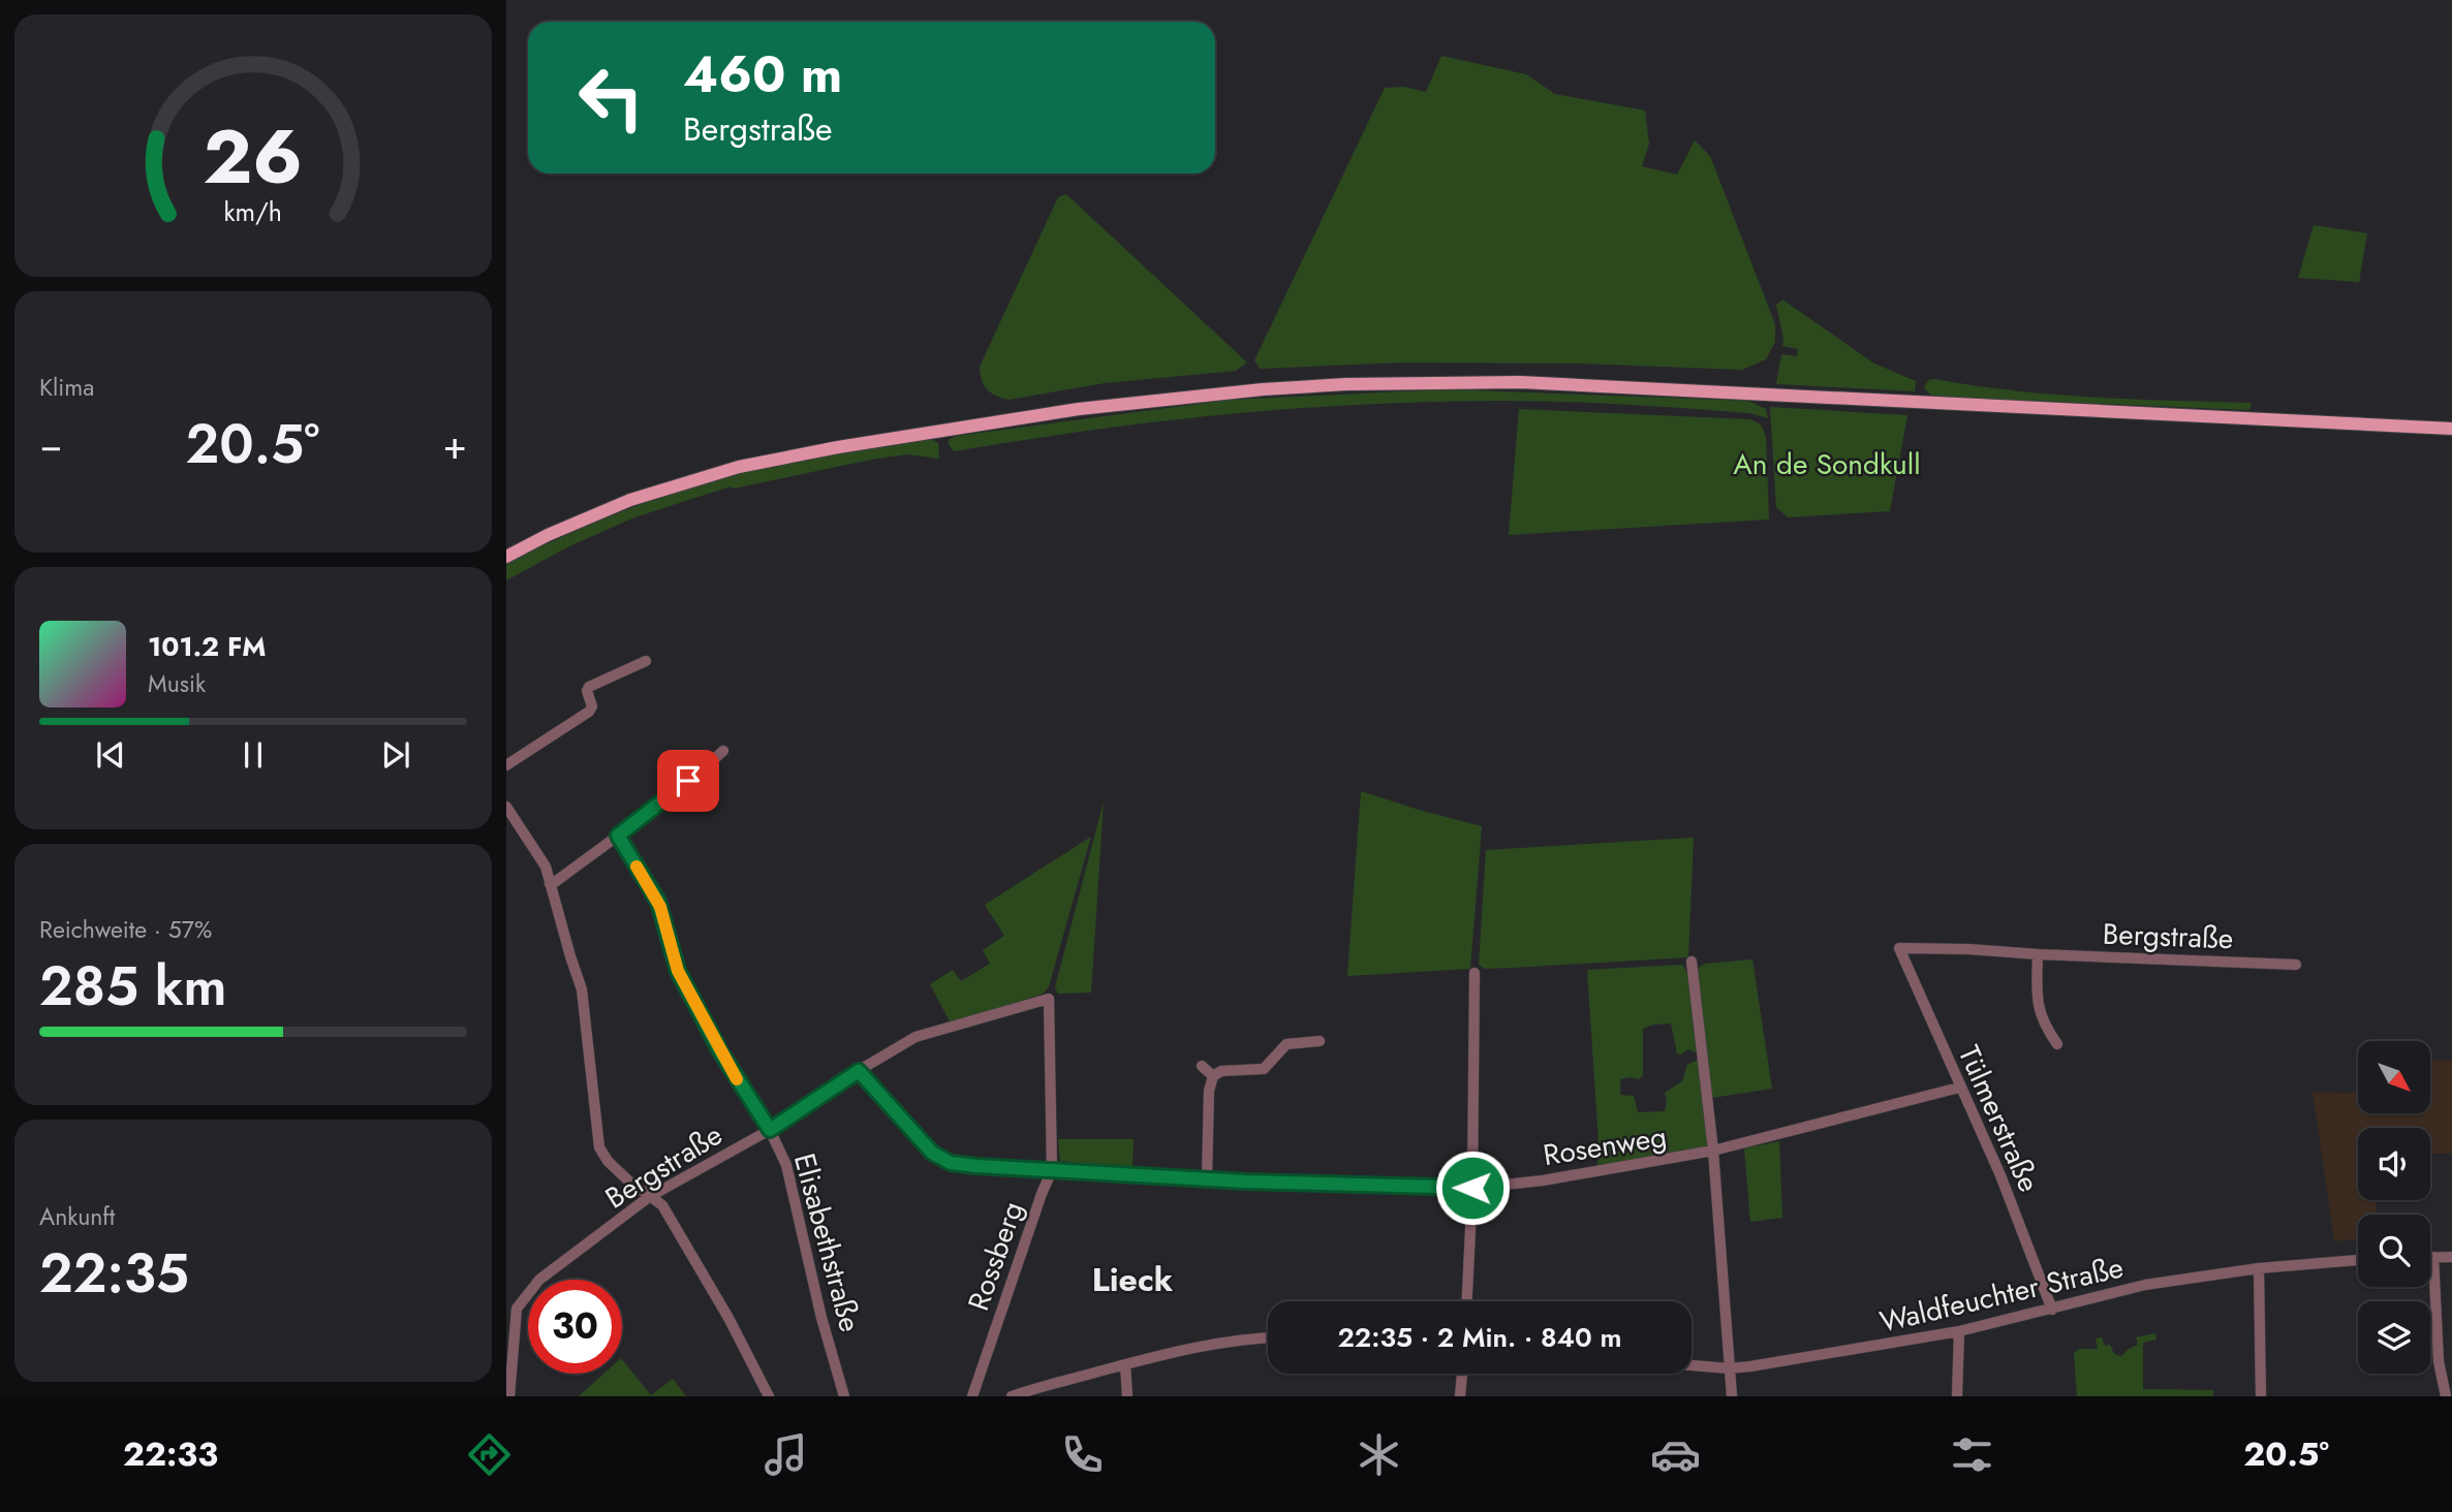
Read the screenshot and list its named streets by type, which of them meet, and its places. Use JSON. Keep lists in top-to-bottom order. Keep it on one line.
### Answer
{"streets":{"street":["Bergstraße","Tülmerstraße","Rosenweg","Elisabethstraße","Rossberg","Waldfeuchter Straße"]},"crossings":[["Bergstraße","Tülmerstraße"],["Bergstraße","Rosenweg"],["Bergstraße","Elisabethstraße"],["Bergstraße","Rossberg"],["Tülmerstraße","Rosenweg"],["Tülmerstraße","Waldfeuchter Straße"],["Rosenweg","Rossberg"]],"districts":["Lieck"],"parks":["An de Sondkull"],"north":"bottom right","page":{"turn":["460 m","Bergstraße"],"tile":["Klima",["Reichweite · 57%","285 km"],["Ankunft","22:35"]],"heat":["−","20.5°","+"],"song":["101.2 FM","Musik"],"limit":"30","trip":"22:35 · 2 Min. · 840 m","tabs":["22:33","20.5°"],"gauge":["26","km/h"]}}
